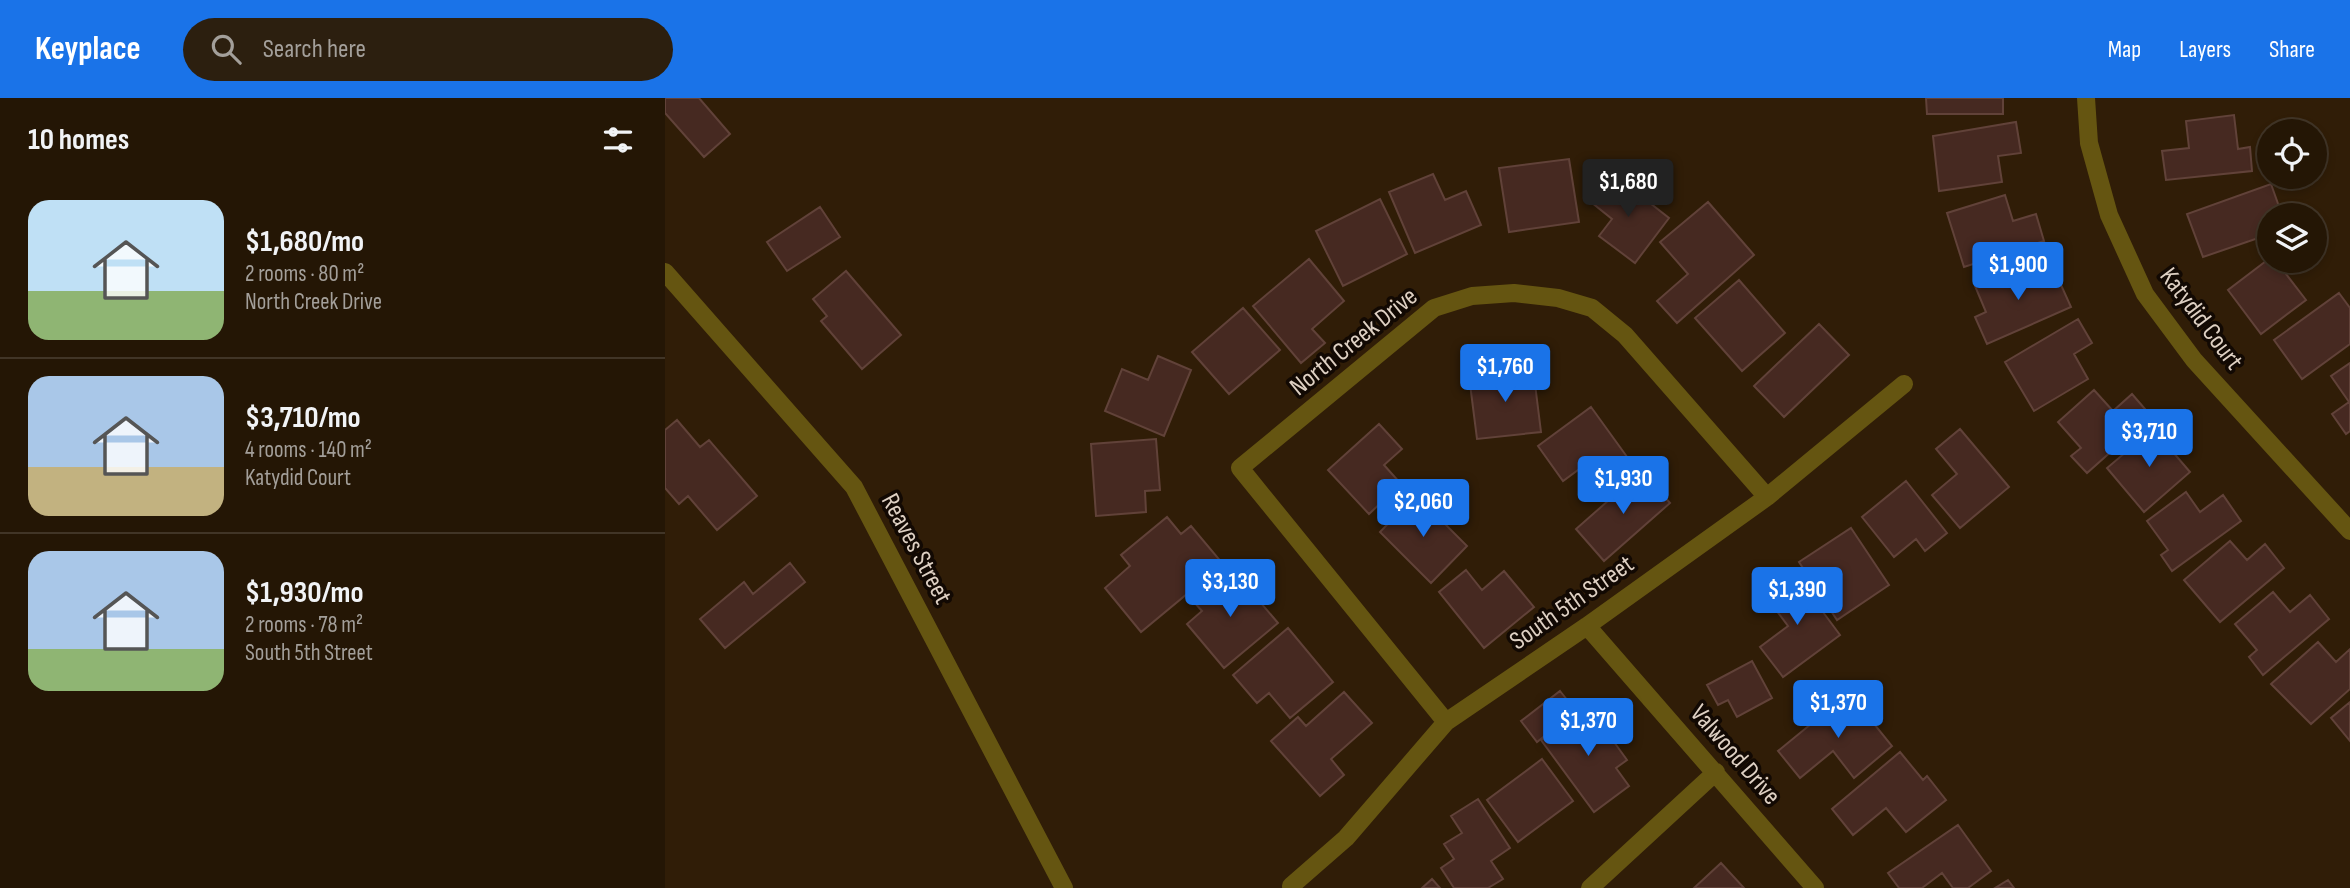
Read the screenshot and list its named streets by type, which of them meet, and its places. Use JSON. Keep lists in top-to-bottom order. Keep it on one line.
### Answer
{"streets":{"street":["Katydid Court","North Creek Drive","Reaves Street","South 5th Street","Valwood Drive"]},"crossings":[["North Creek Drive","South 5th Street"],["South 5th Street","Valwood Drive"]],"page":{"header":"Keyplace","search":"Search here","nav":["Map","Layers","Share"],"heading":"10 homes","price":["$1,680","$1,900","$1,760","$3,710","$1,930","$2,060","$3,130","$1,390","$1,370","$1,370"],"list":[{"name":"$1,680/mo","note":"2 rooms · 80 m² · North Creek Drive"},{"name":"$3,710/mo","note":"4 rooms · 140 m² · Katydid Court"},{"name":"$1,930/mo","note":"2 rooms · 78 m² · South 5th Street"}]}}
